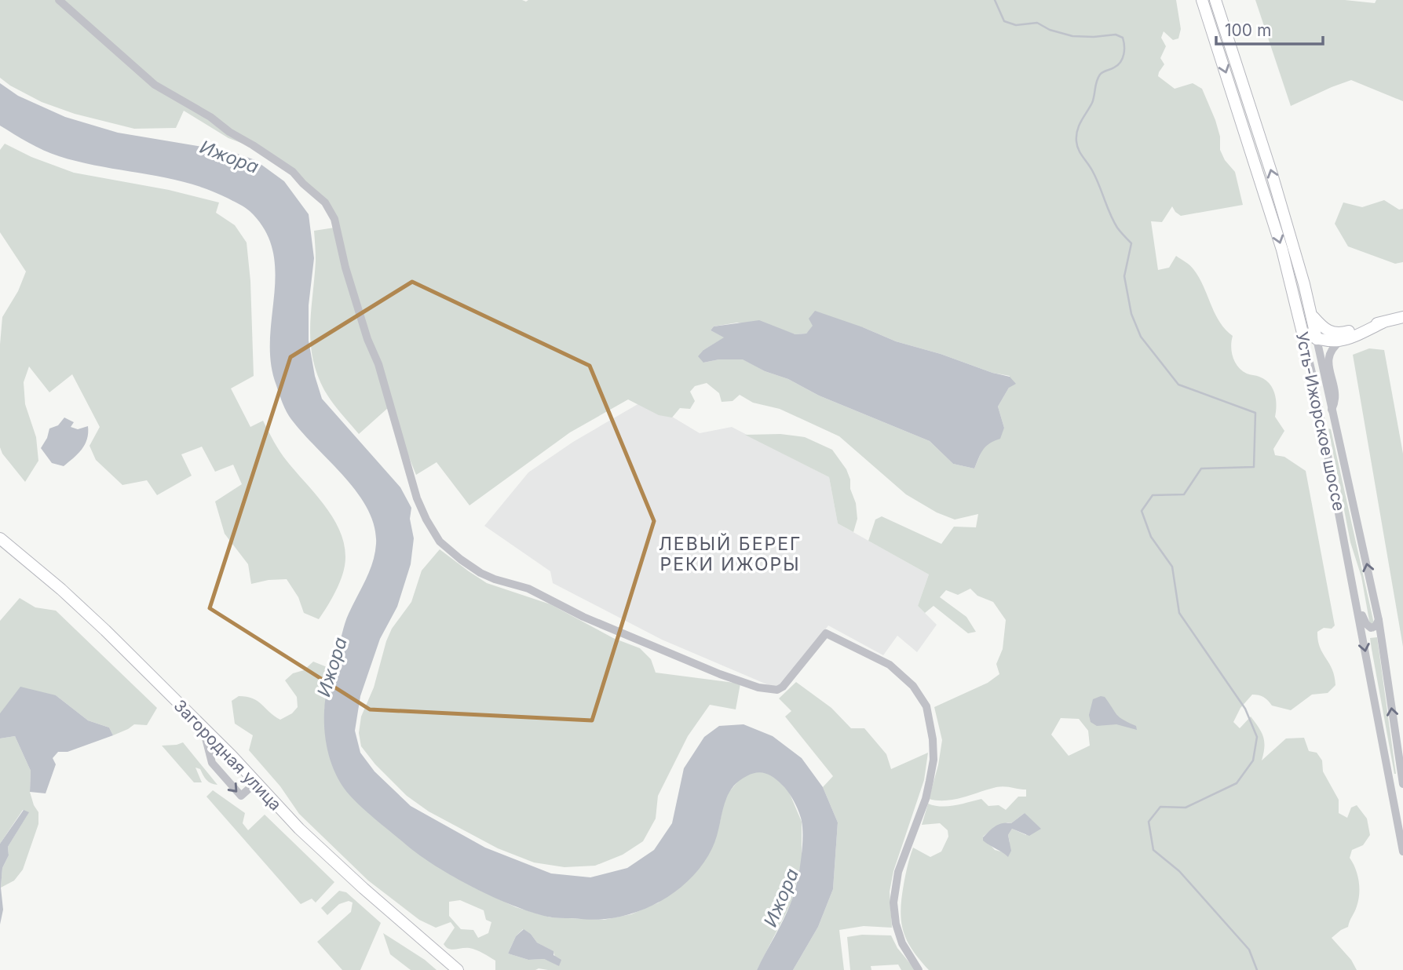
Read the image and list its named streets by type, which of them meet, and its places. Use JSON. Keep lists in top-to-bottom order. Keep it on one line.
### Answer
{"streets":{"street":["Усть-Ижорское шоссе","Загородная улица"]},"districts":["ЛЕВЫЙ БЕРЕГ РЕКИ ИЖОРЫ"],"water":["Ижора"],"scale_bar":"100 m"}
